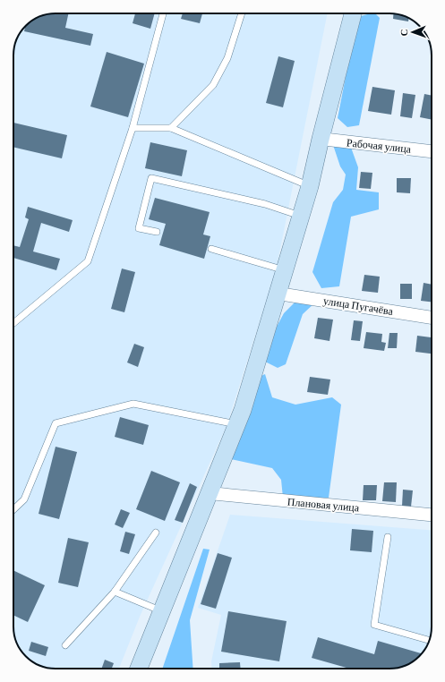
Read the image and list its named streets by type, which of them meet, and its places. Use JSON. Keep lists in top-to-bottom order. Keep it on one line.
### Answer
{"streets":{"street":["Рабочая улица","улица Пугачёва","Плановая улица"]},"north":"left"}
